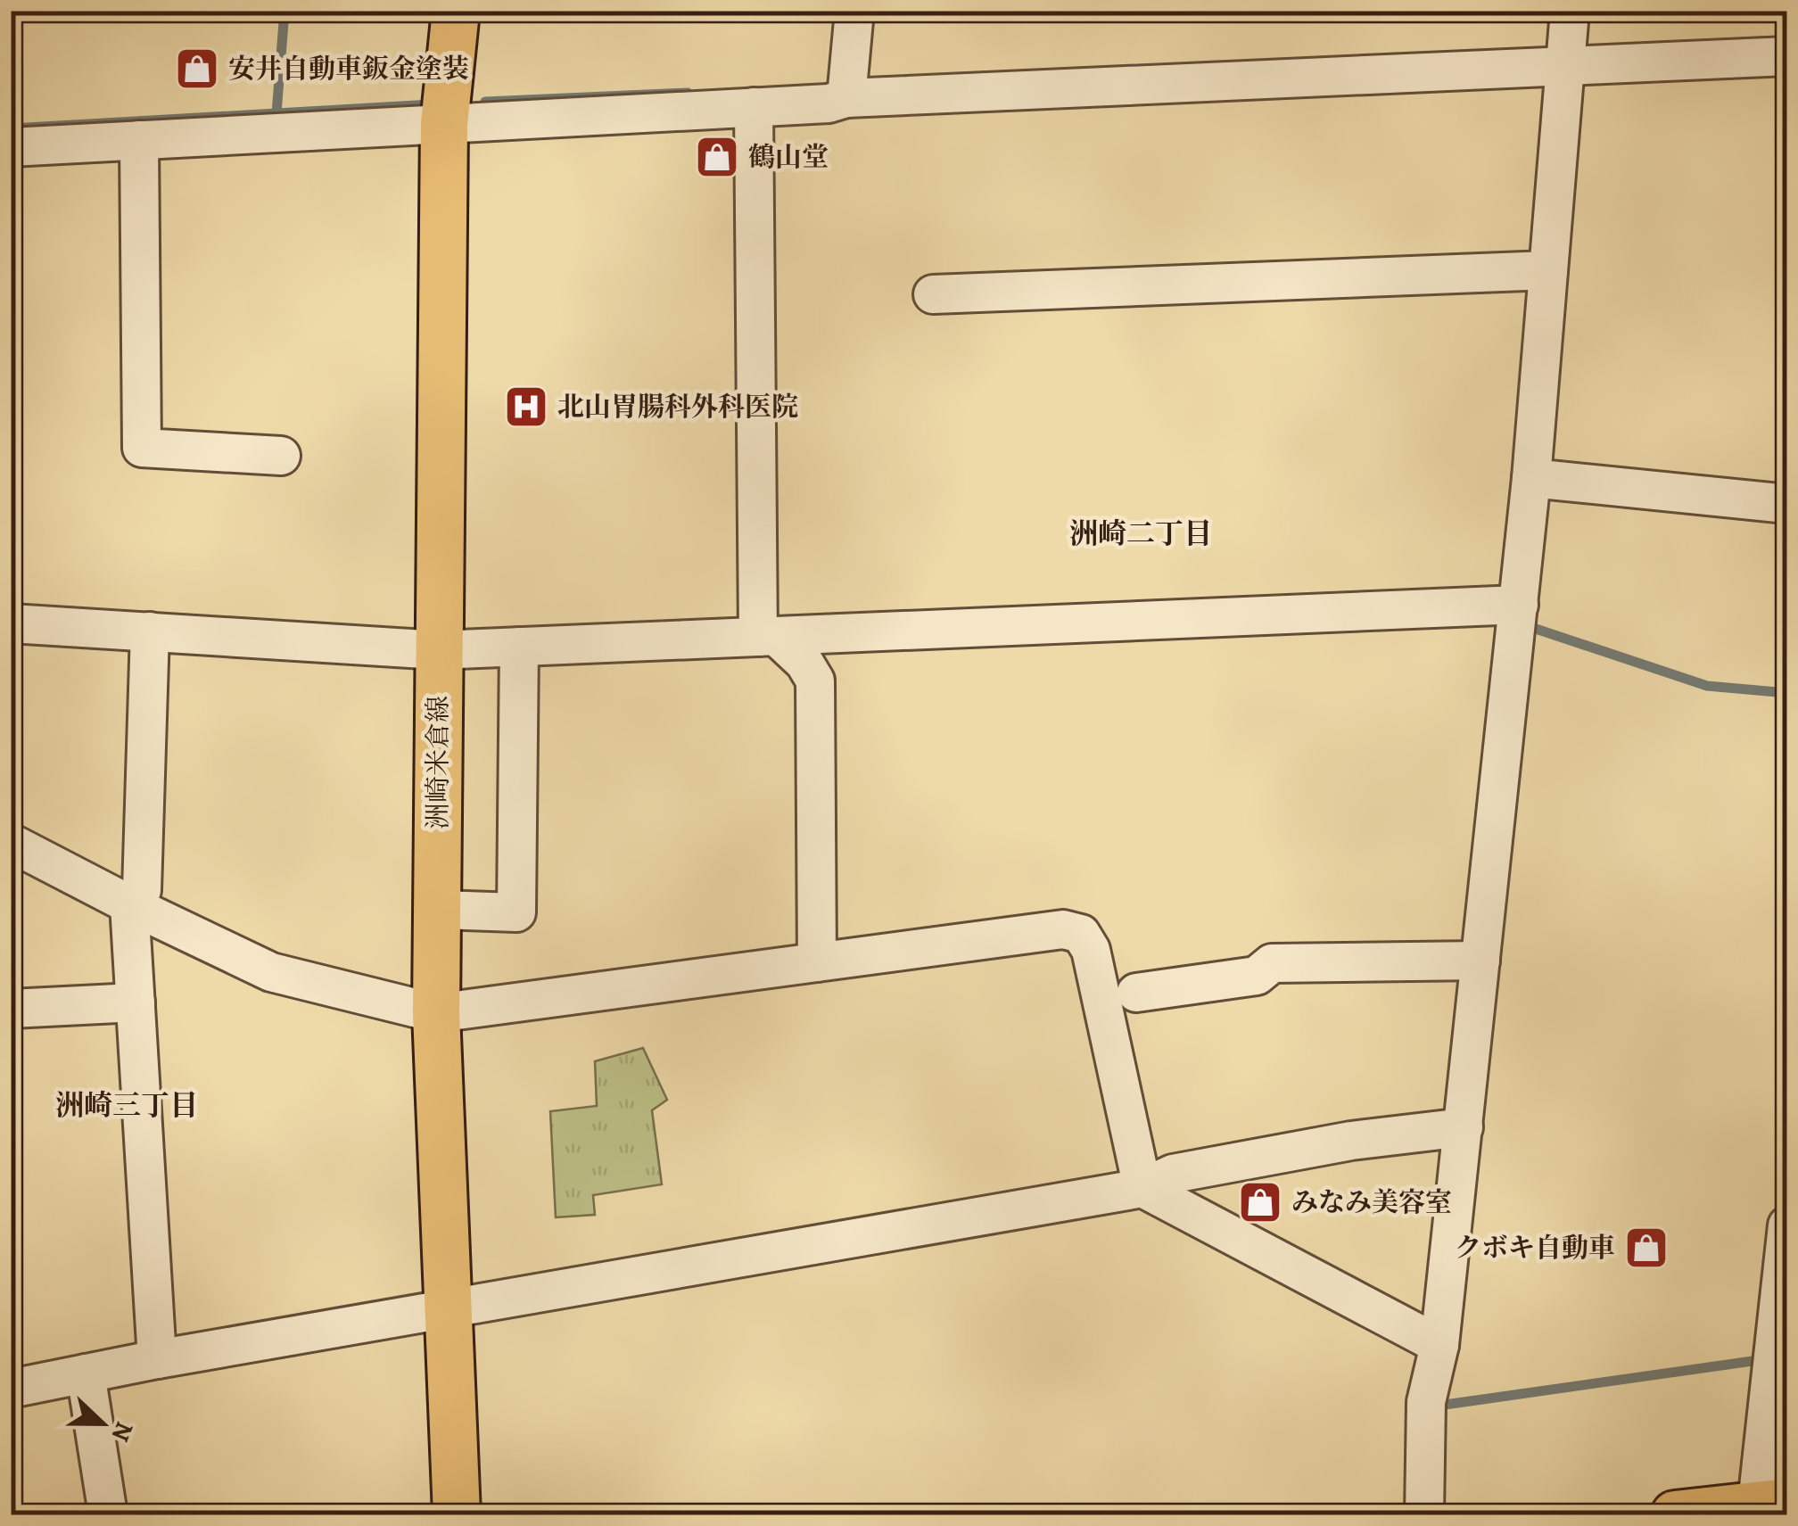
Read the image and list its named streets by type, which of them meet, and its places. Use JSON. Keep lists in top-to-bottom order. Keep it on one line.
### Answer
{"streets":{"main road":["洲崎米倉線"]},"districts":["洲崎二丁目","洲崎三丁目"],"places":{"shop":["安井自動車鈑金塗装","鶴山堂","みなみ美容室","クボキ自動車"],"hospital":["北山胃腸科外科医院"]},"north":"right"}
